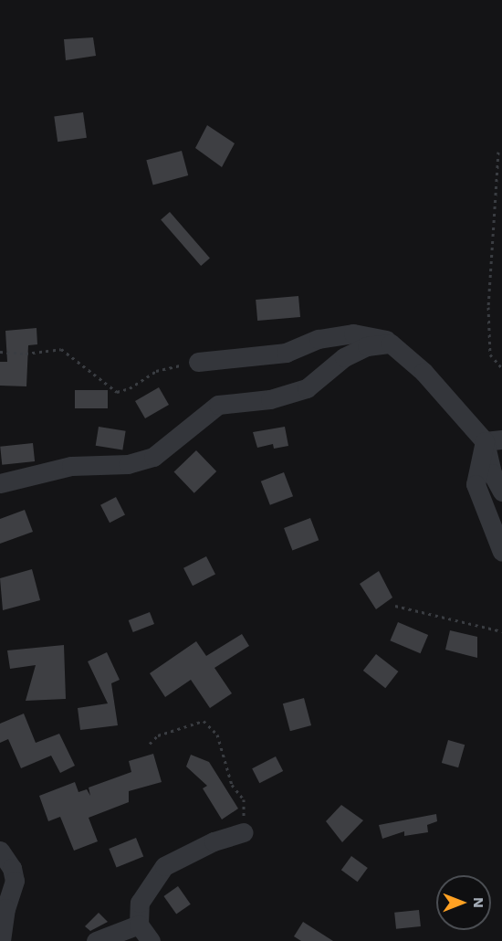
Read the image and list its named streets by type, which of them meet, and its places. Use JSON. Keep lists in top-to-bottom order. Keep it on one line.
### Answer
{"north":"right"}
